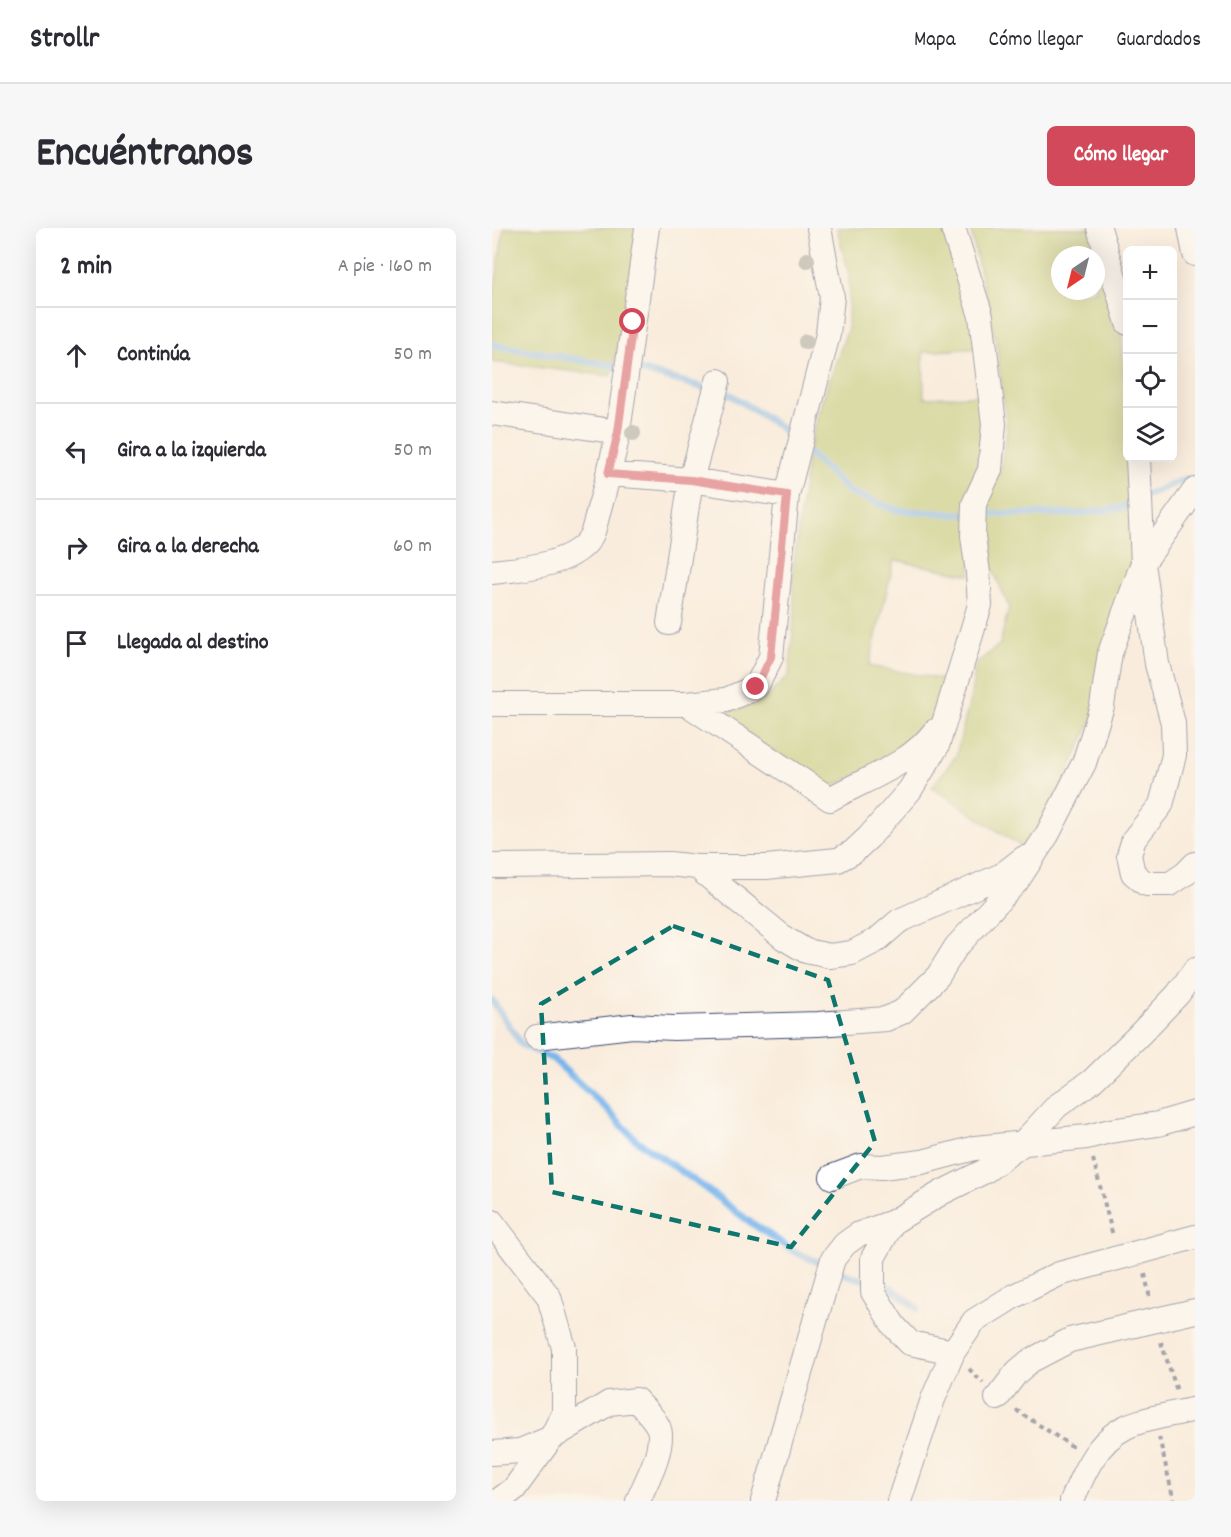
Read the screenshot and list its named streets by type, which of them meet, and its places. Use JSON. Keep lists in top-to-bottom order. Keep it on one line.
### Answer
{"north":"bottom left","page":{"header":"Strollr","nav":["Mapa","Cómo llegar","Guardados"],"title":"Encuéntranos","buttons":"Cómo llegar","heading":["2 min","A pie · 160 m"],"map_buttons":["+","−"],"list":[["Continúa","50 m"],["Gira a la izquierda","50 m"],["Gira a la derecha","60 m"],"Llegada al destino"]}}
